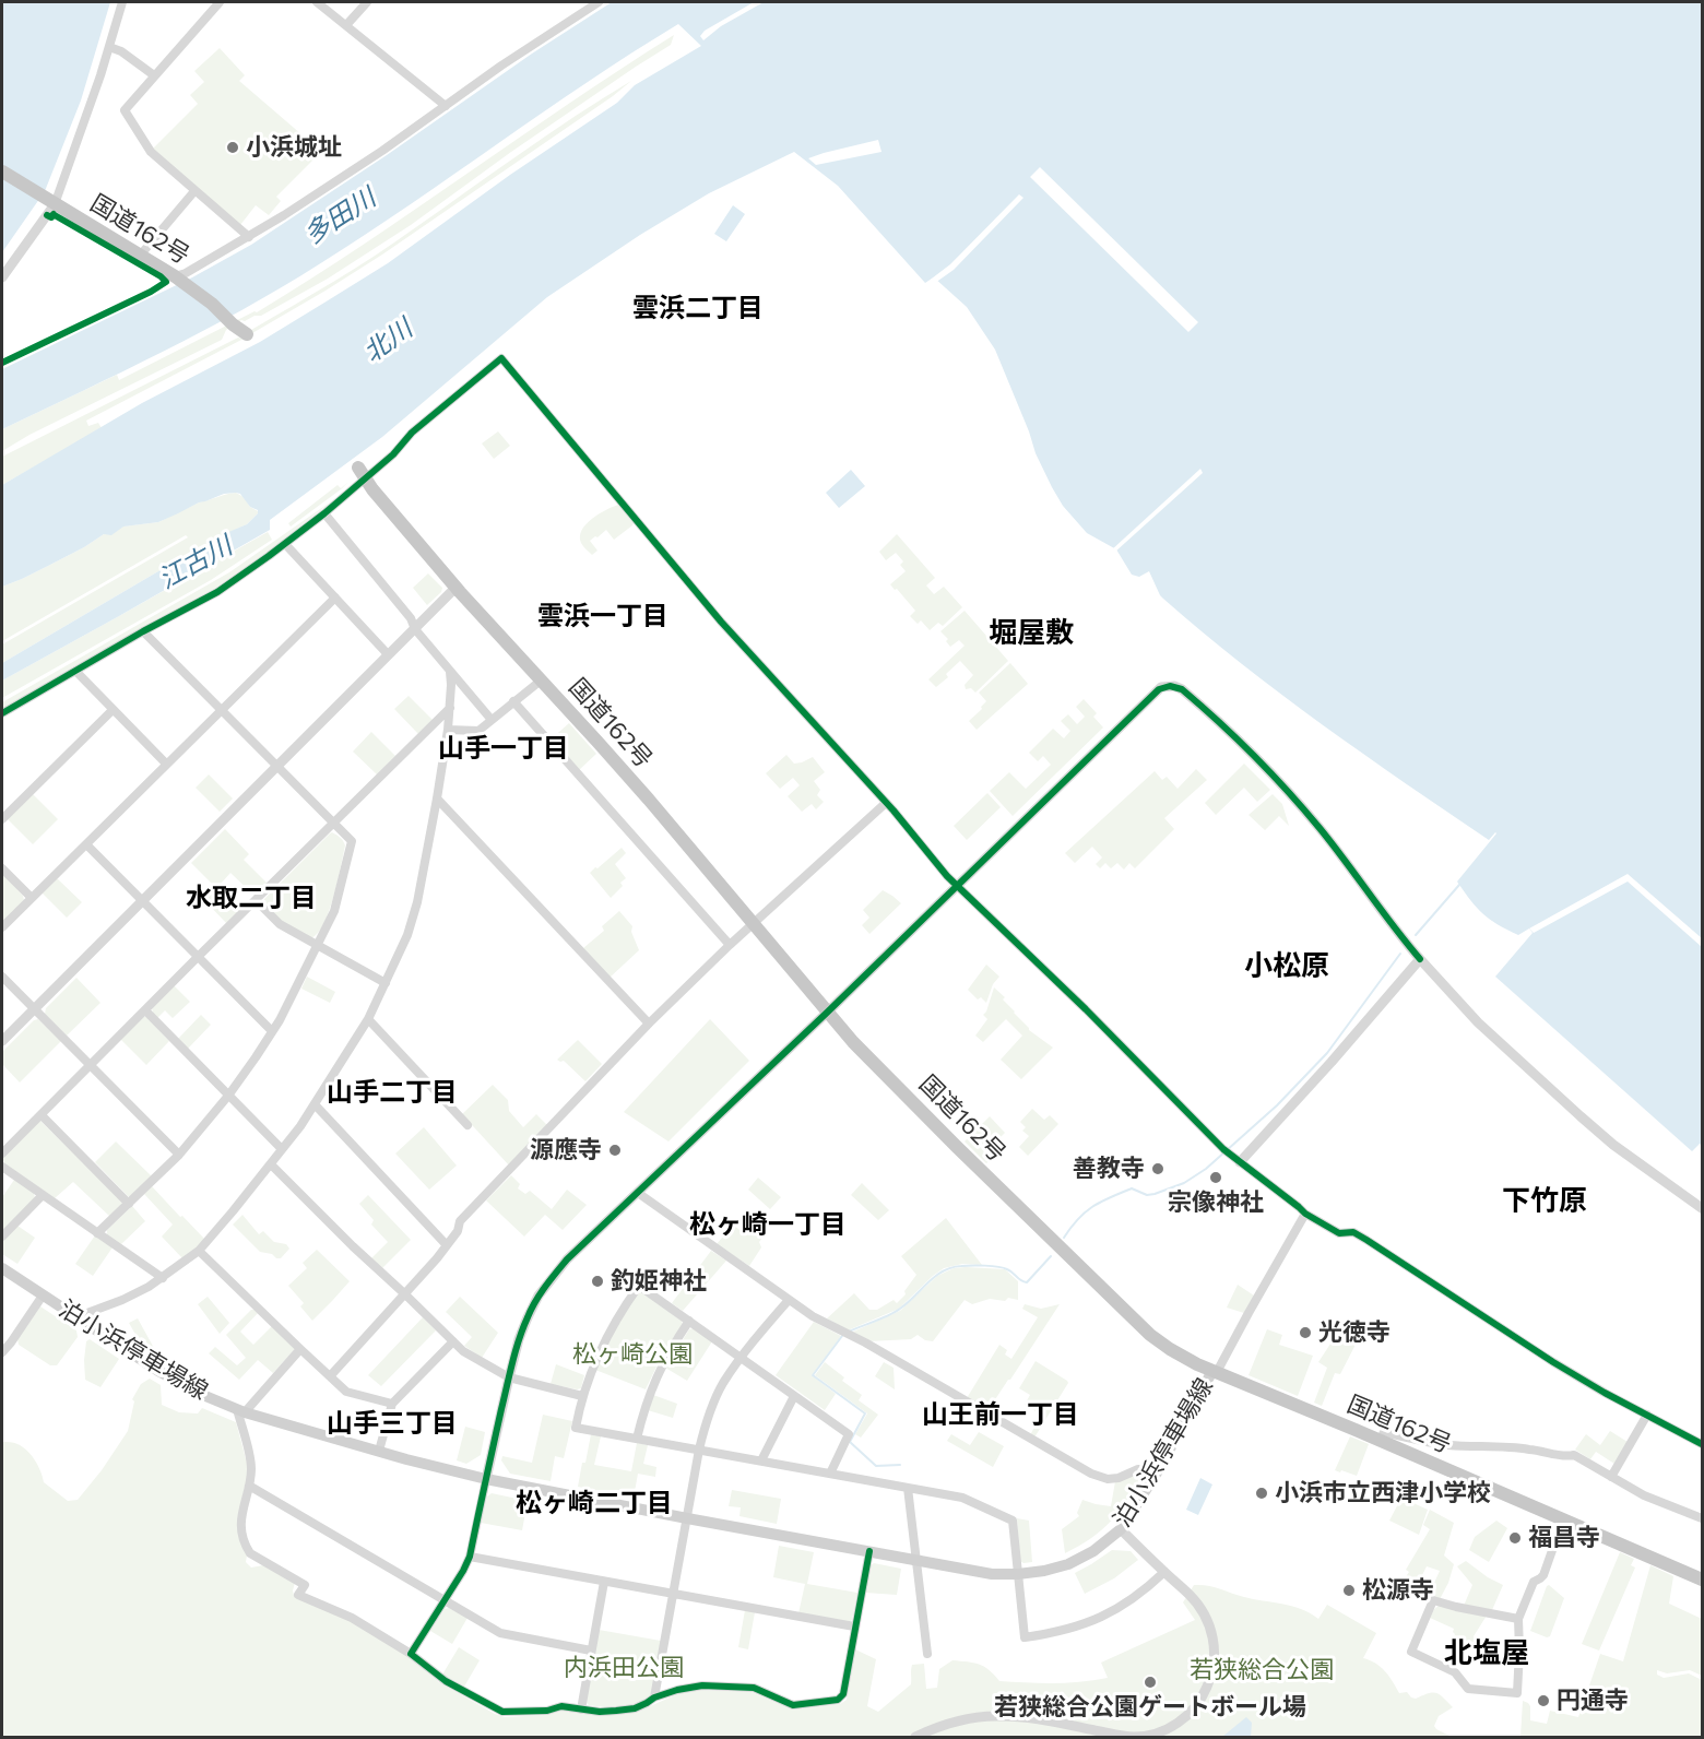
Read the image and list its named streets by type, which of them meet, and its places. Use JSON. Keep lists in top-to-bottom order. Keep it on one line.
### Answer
{"streets":{"highway":["国道162号"],"main road":["泊小浜停車場線"]},"crossings":[["国道162号","泊小浜停車場線"]],"districts":["雲浜二丁目","雲浜一丁目","堀屋敷","山手一丁目","水取二丁目","小松原","山手二丁目","下竹原","松ヶ崎一丁目","山王前一丁目","山手三丁目","松ヶ崎二丁目","北塩屋"],"water":["多田川","北川","江古川"],"parks":["松ヶ崎公園","内浜田公園","若狭総合公園"],"places":["小浜城址","源應寺","善教寺","宗像神社","釣姫神社","光徳寺","小浜市立西津小学校","福昌寺","松源寺","若狭総合公園ゲートボール場","円通寺"]}
